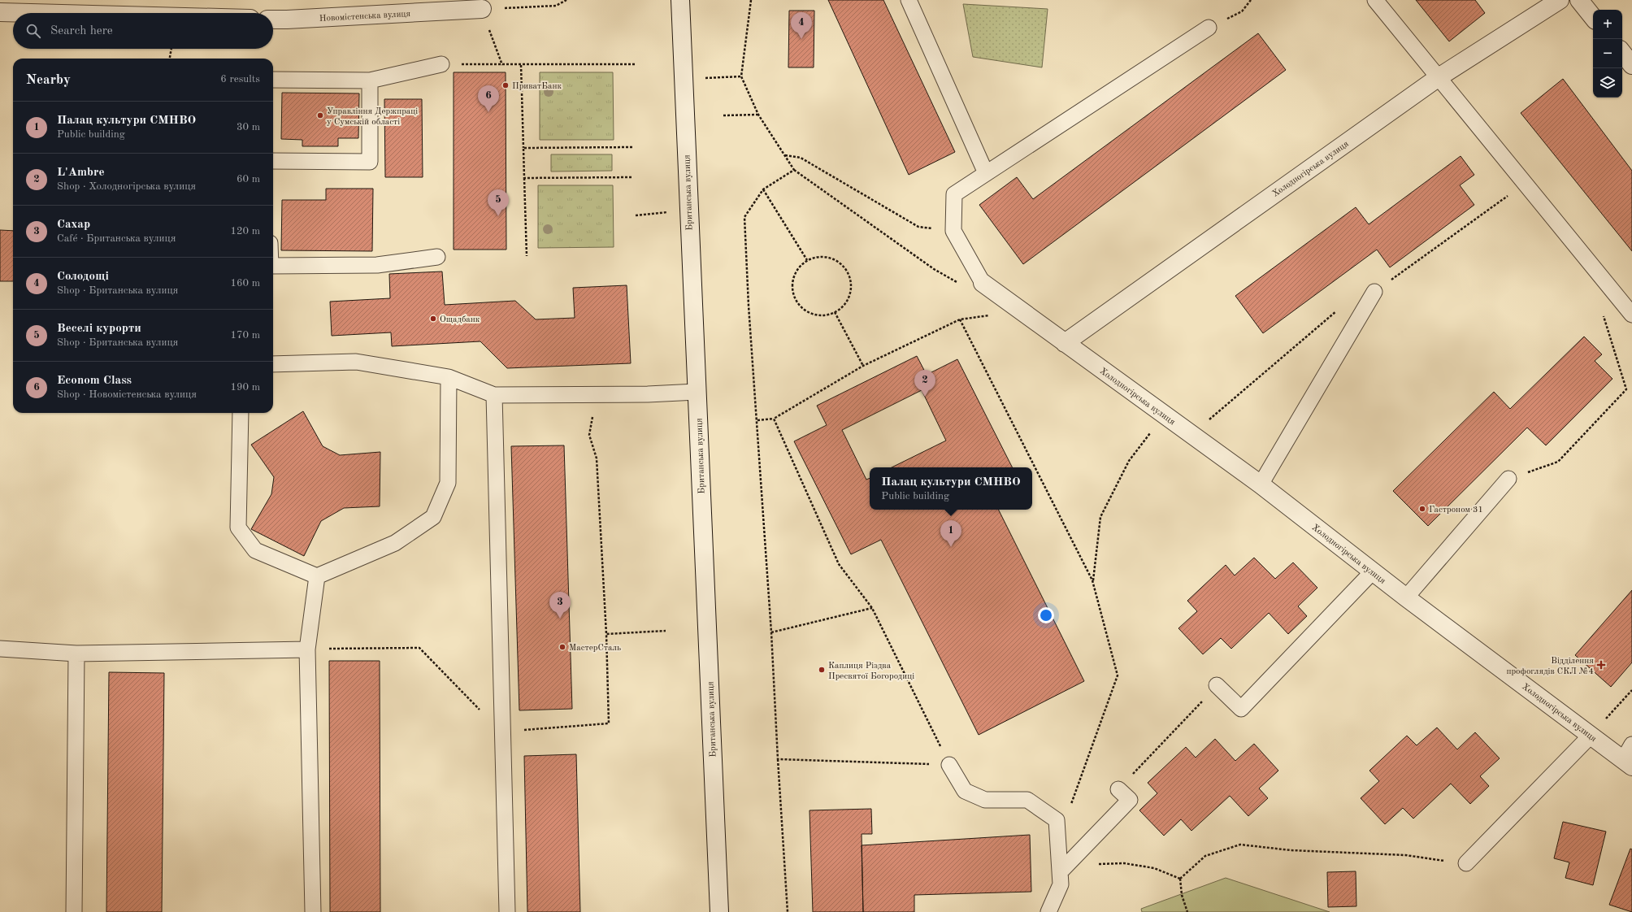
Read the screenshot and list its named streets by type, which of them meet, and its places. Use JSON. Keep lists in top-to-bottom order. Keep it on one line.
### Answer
{"streets":{"street":["Новомістенська вулиця","Холодногірська вулиця","Британська вулиця"]},"places":{"other":["ПриватБанк","Управління Держпраці у Сумській області","Ощадбанк","Гастроном 31","МастерСталь","Каплиця Різдва Пресвятої Богородиці"],"health":["Відділення профоглядів СКЛ №4"]},"page":{"map_buttons":["+","−"],"pins":["4","6","5","2","1","3"],"search":"Search here","heading":["Nearby","6 results"],"list":[{"mark":"1","name":"Палац культури СМНВО","note":"Public building","value":"30 m"},{"mark":"2","name":"L'Ambre","note":"Shop · Холодногірська вулиця","value":"60 m"},{"mark":"3","name":"Сахар","note":"Café · Британська вулиця","value":"120 m"},{"mark":"4","name":"Солодощі","note":"Shop · Британська вулиця","value":"160 m"},{"mark":"5","name":"Веселі курорти","note":"Shop · Британська вулиця","value":"170 m"},{"mark":"6","name":"Econom Class","note":"Shop · Новомістенська вулиця","value":"190 m"}],"popup":["Палац культури СМНВО","Public building"]}}
